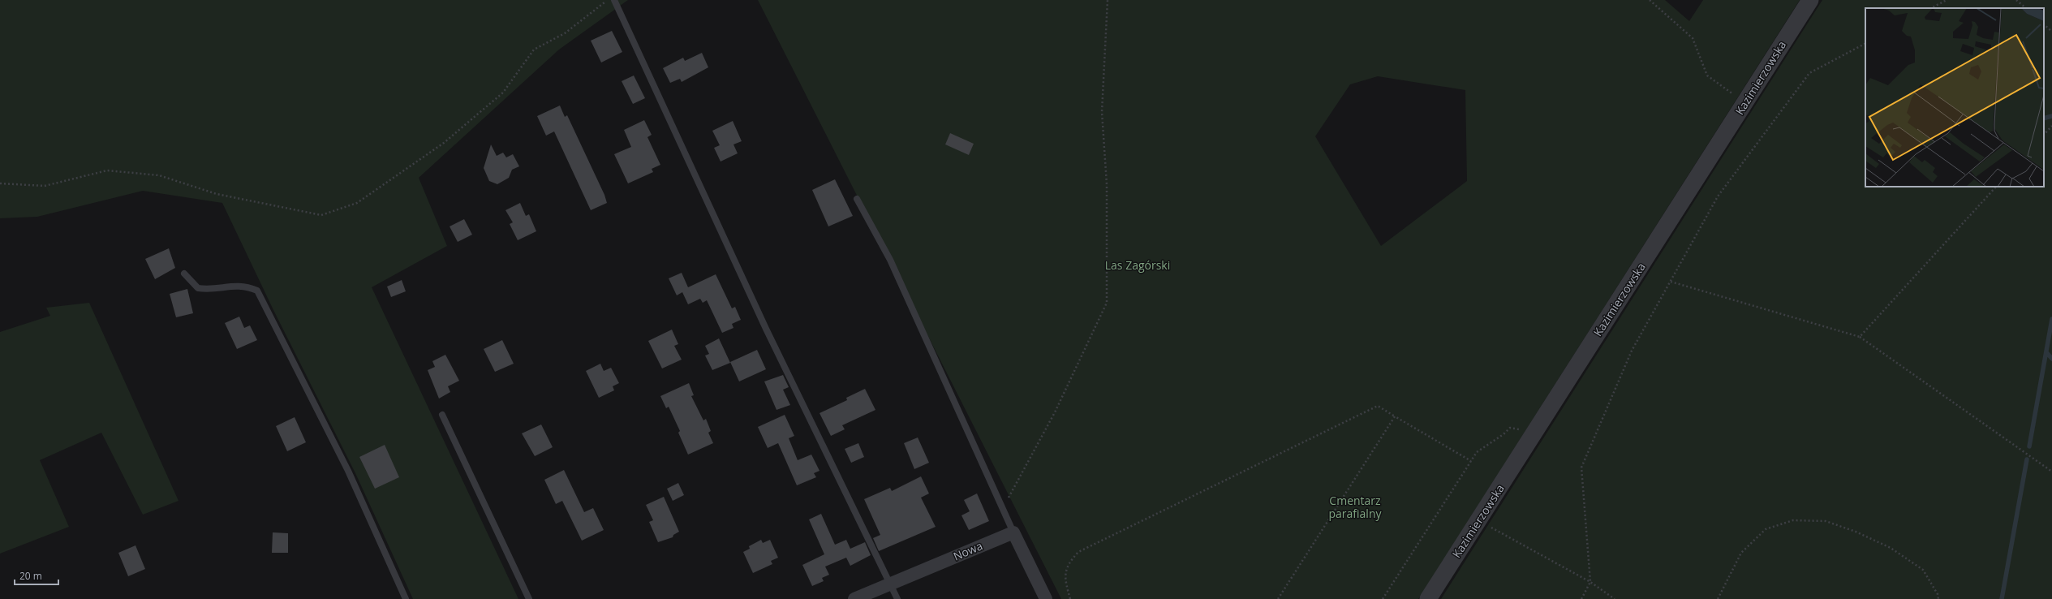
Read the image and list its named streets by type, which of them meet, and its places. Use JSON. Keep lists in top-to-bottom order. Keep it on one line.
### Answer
{"streets":{"street":["Kazimierzowska","Nowa"]},"parks":["Las Zagórski","Cmentarz parafialny"],"scale_bar":"20 m"}
